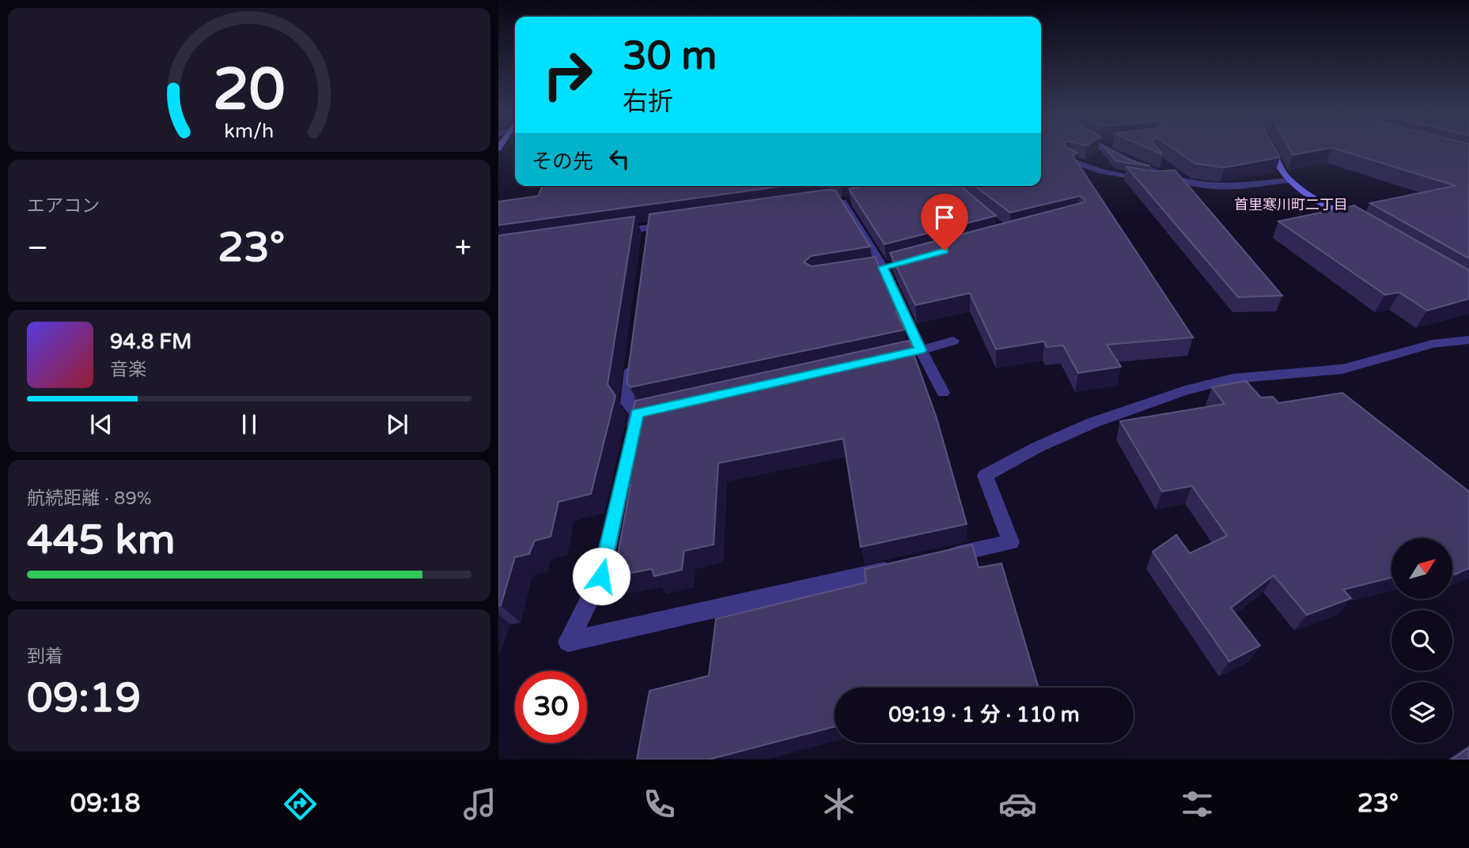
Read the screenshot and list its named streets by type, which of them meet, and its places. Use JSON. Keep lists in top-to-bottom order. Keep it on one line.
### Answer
{"districts":["首里寒川町二丁目"],"north":"top right","page":{"turn":["30 m","右折"],"then":"その先","tile":["エアコン",["航続距離 · 89%","445 km"],["到着","09:19"]],"heat":["−","23°","+"],"song":["94.8 FM","音楽"],"limit":"30","trip":"09:19 · 1 分 · 110 m","tabs":["09:18","23°"],"gauge":["20","km/h"]}}
